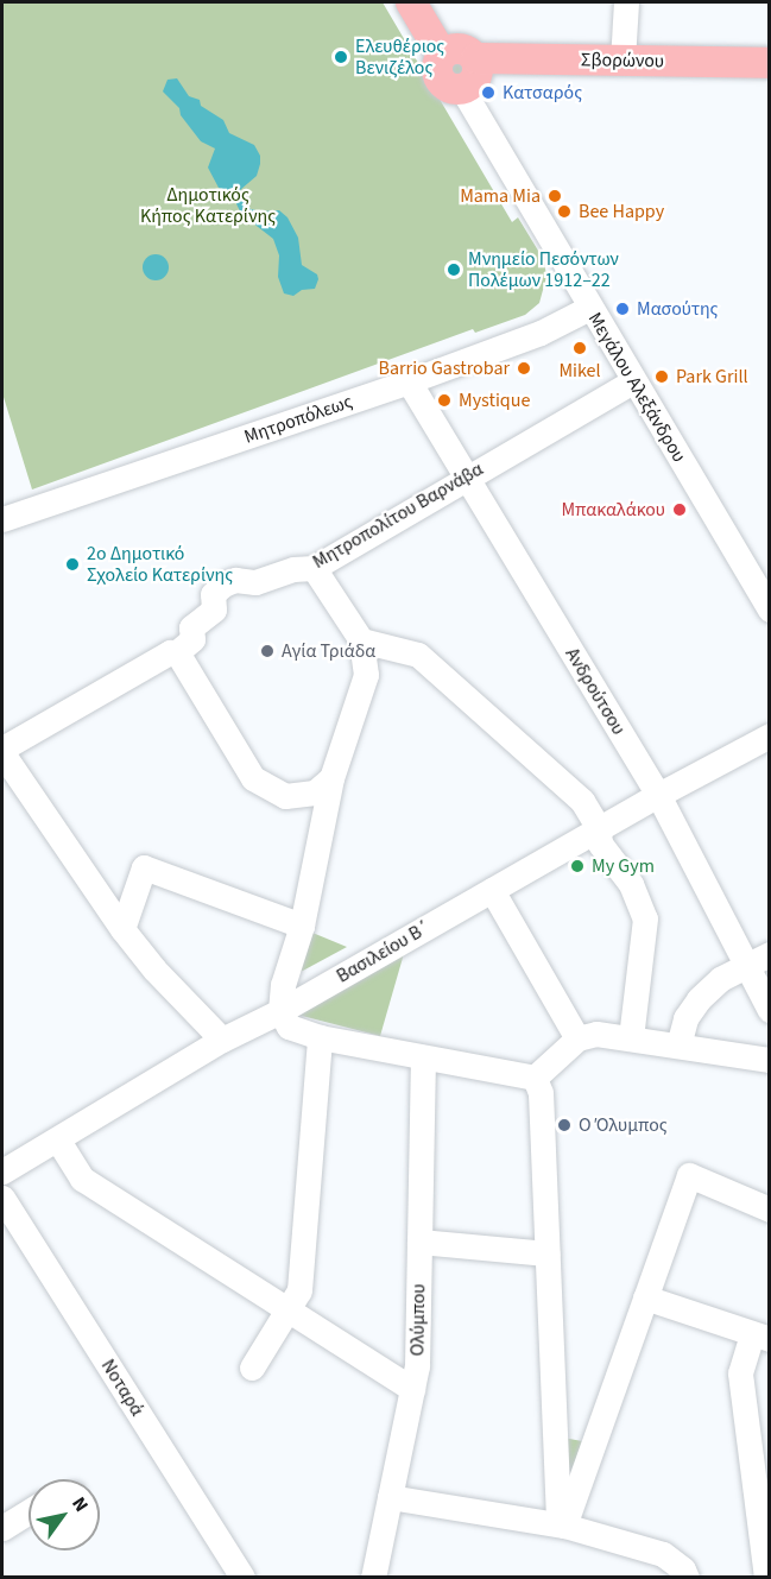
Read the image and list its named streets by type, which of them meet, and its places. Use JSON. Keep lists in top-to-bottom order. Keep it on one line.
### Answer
{"streets":{"main road":["Σβορώνου"],"street":["Μεγάλου Αλεξάνδρου","Μητροπόλεως","Μητροπολίτου Βαρνάβα","Ανδρούτσου","Βασιλείου Β΄","Ολύμπου","Νοταρά"]},"crossings":[["Σβορώνου","Μεγάλου Αλεξάνδρου"],["Μεγάλου Αλεξάνδρου","Μητροπόλεως"],["Μεγάλου Αλεξάνδρου","Μητροπολίτου Βαρνάβα"],["Μητροπόλεως","Ανδρούτσου"],["Μητροπολίτου Βαρνάβα","Ανδρούτσου"],["Ανδρούτσου","Βασιλείου Β΄"]],"parks":["Δημοτικός Κήπος Κατερίνης"],"places":["Ελευθέριος Βενιζέλος","Κατσαρός","Mama Mia","Bee Happy","Μνημείο Πεσόντων Πολέμων 1912–22","Μασούτης","Mikel","Barrio Gastrobar","Park Grill","Mystique","Μπακαλάκου","2ο Δημοτικό Σχολείο Κατερίνης","Αγία Τριάδα","My Gym","Ο Όλυμπος"],"north":"top right"}
